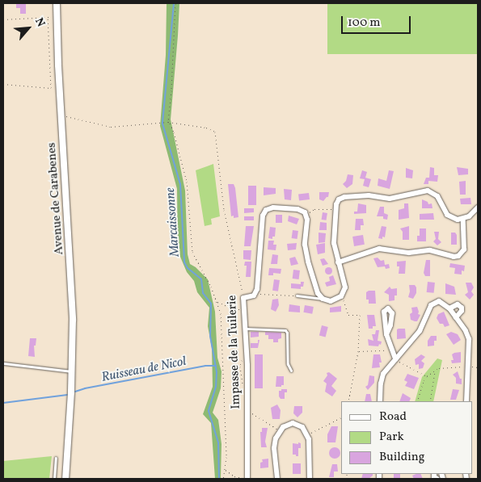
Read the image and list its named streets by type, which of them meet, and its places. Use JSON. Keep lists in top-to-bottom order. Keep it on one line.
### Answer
{"streets":{"street":["Avenue de Carabenes","Impasse de la Tuilerie"]},"water":["Marcaissonne","Ruisseau de Nicol"],"legend":["Road","Park","Building"],"scale_bar":"100 m","north":"top right"}
